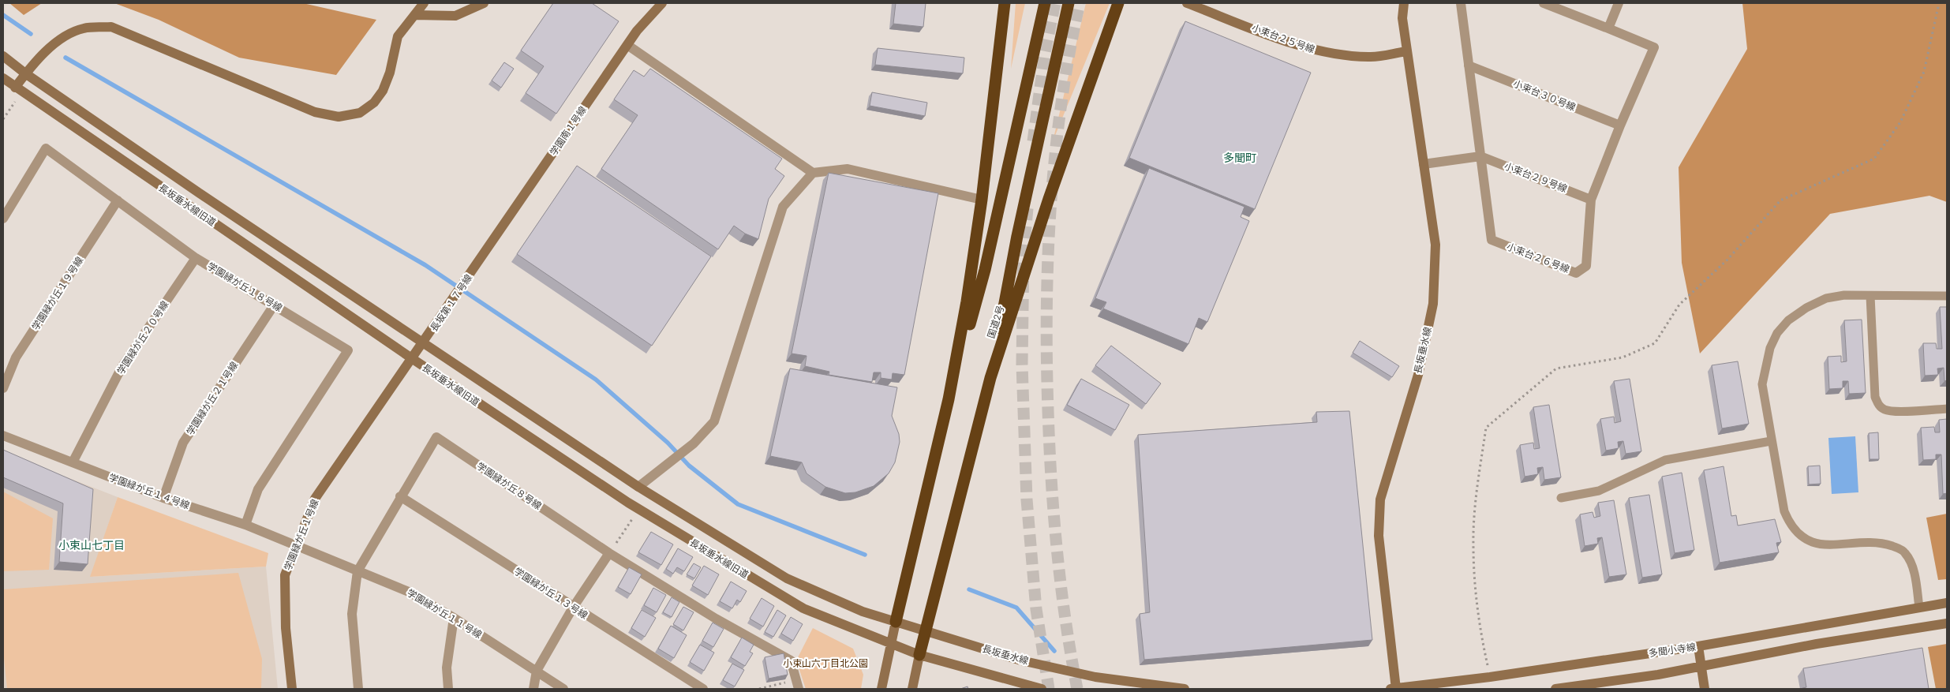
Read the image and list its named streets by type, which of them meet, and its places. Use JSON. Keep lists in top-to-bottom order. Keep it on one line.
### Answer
{"streets":{"highway":["国道2号"],"street":["小束台２５号線","小束台３０号線","学園南１号線","小束台２９号線","長坂垂水線旧道","小束台２６号線","学園緑が丘１８号線","学園緑が丘１９号線","長坂第１７号線","学園緑が丘２０号線","長坂垂水線","学園緑が丘２１号線","学園緑が丘８号線","学園緑が丘１４号線","学園緑が丘１号線","学園緑が丘１３号線","学園緑が丘１１号線","多聞小寺線"]},"crossings":[["小束台２５号線","長坂垂水線"],["小束台３０号線","小束台２６号線"],["学園南１号線","長坂第１７号線"],["小束台２９号線","小束台２６号線"],["長坂垂水線旧道","長坂第１７号線"],["長坂垂水線旧道","国道2号"],["長坂垂水線旧道","長坂垂水線"],["長坂垂水線旧道","学園緑が丘１号線"],["学園緑が丘１８号線","学園緑が丘１９号線"],["学園緑が丘１８号線","学園緑が丘２０号線"],["学園緑が丘１８号線","学園緑が丘２１号線"],["学園緑が丘１８号線","学園緑が丘１４号線"],["長坂第１７号線","学園緑が丘１号線"],["国道2号","長坂垂水線"],["学園緑が丘２０号線","学園緑が丘１４号線"],["長坂垂水線","多聞小寺線"],["学園緑が丘２１号線","学園緑が丘１４号線"],["学園緑が丘８号線","学園緑が丘１３号線"],["学園緑が丘８号線","学園緑が丘１１号線"],["学園緑が丘１４号線","学園緑が丘１号線"],["学園緑が丘１４号線","学園緑が丘１１号線"],["学園緑が丘１号線","学園緑が丘１１号線"]],"districts":["多聞町","小束山七丁目"],"parks":["小束山六丁目北公園"]}
